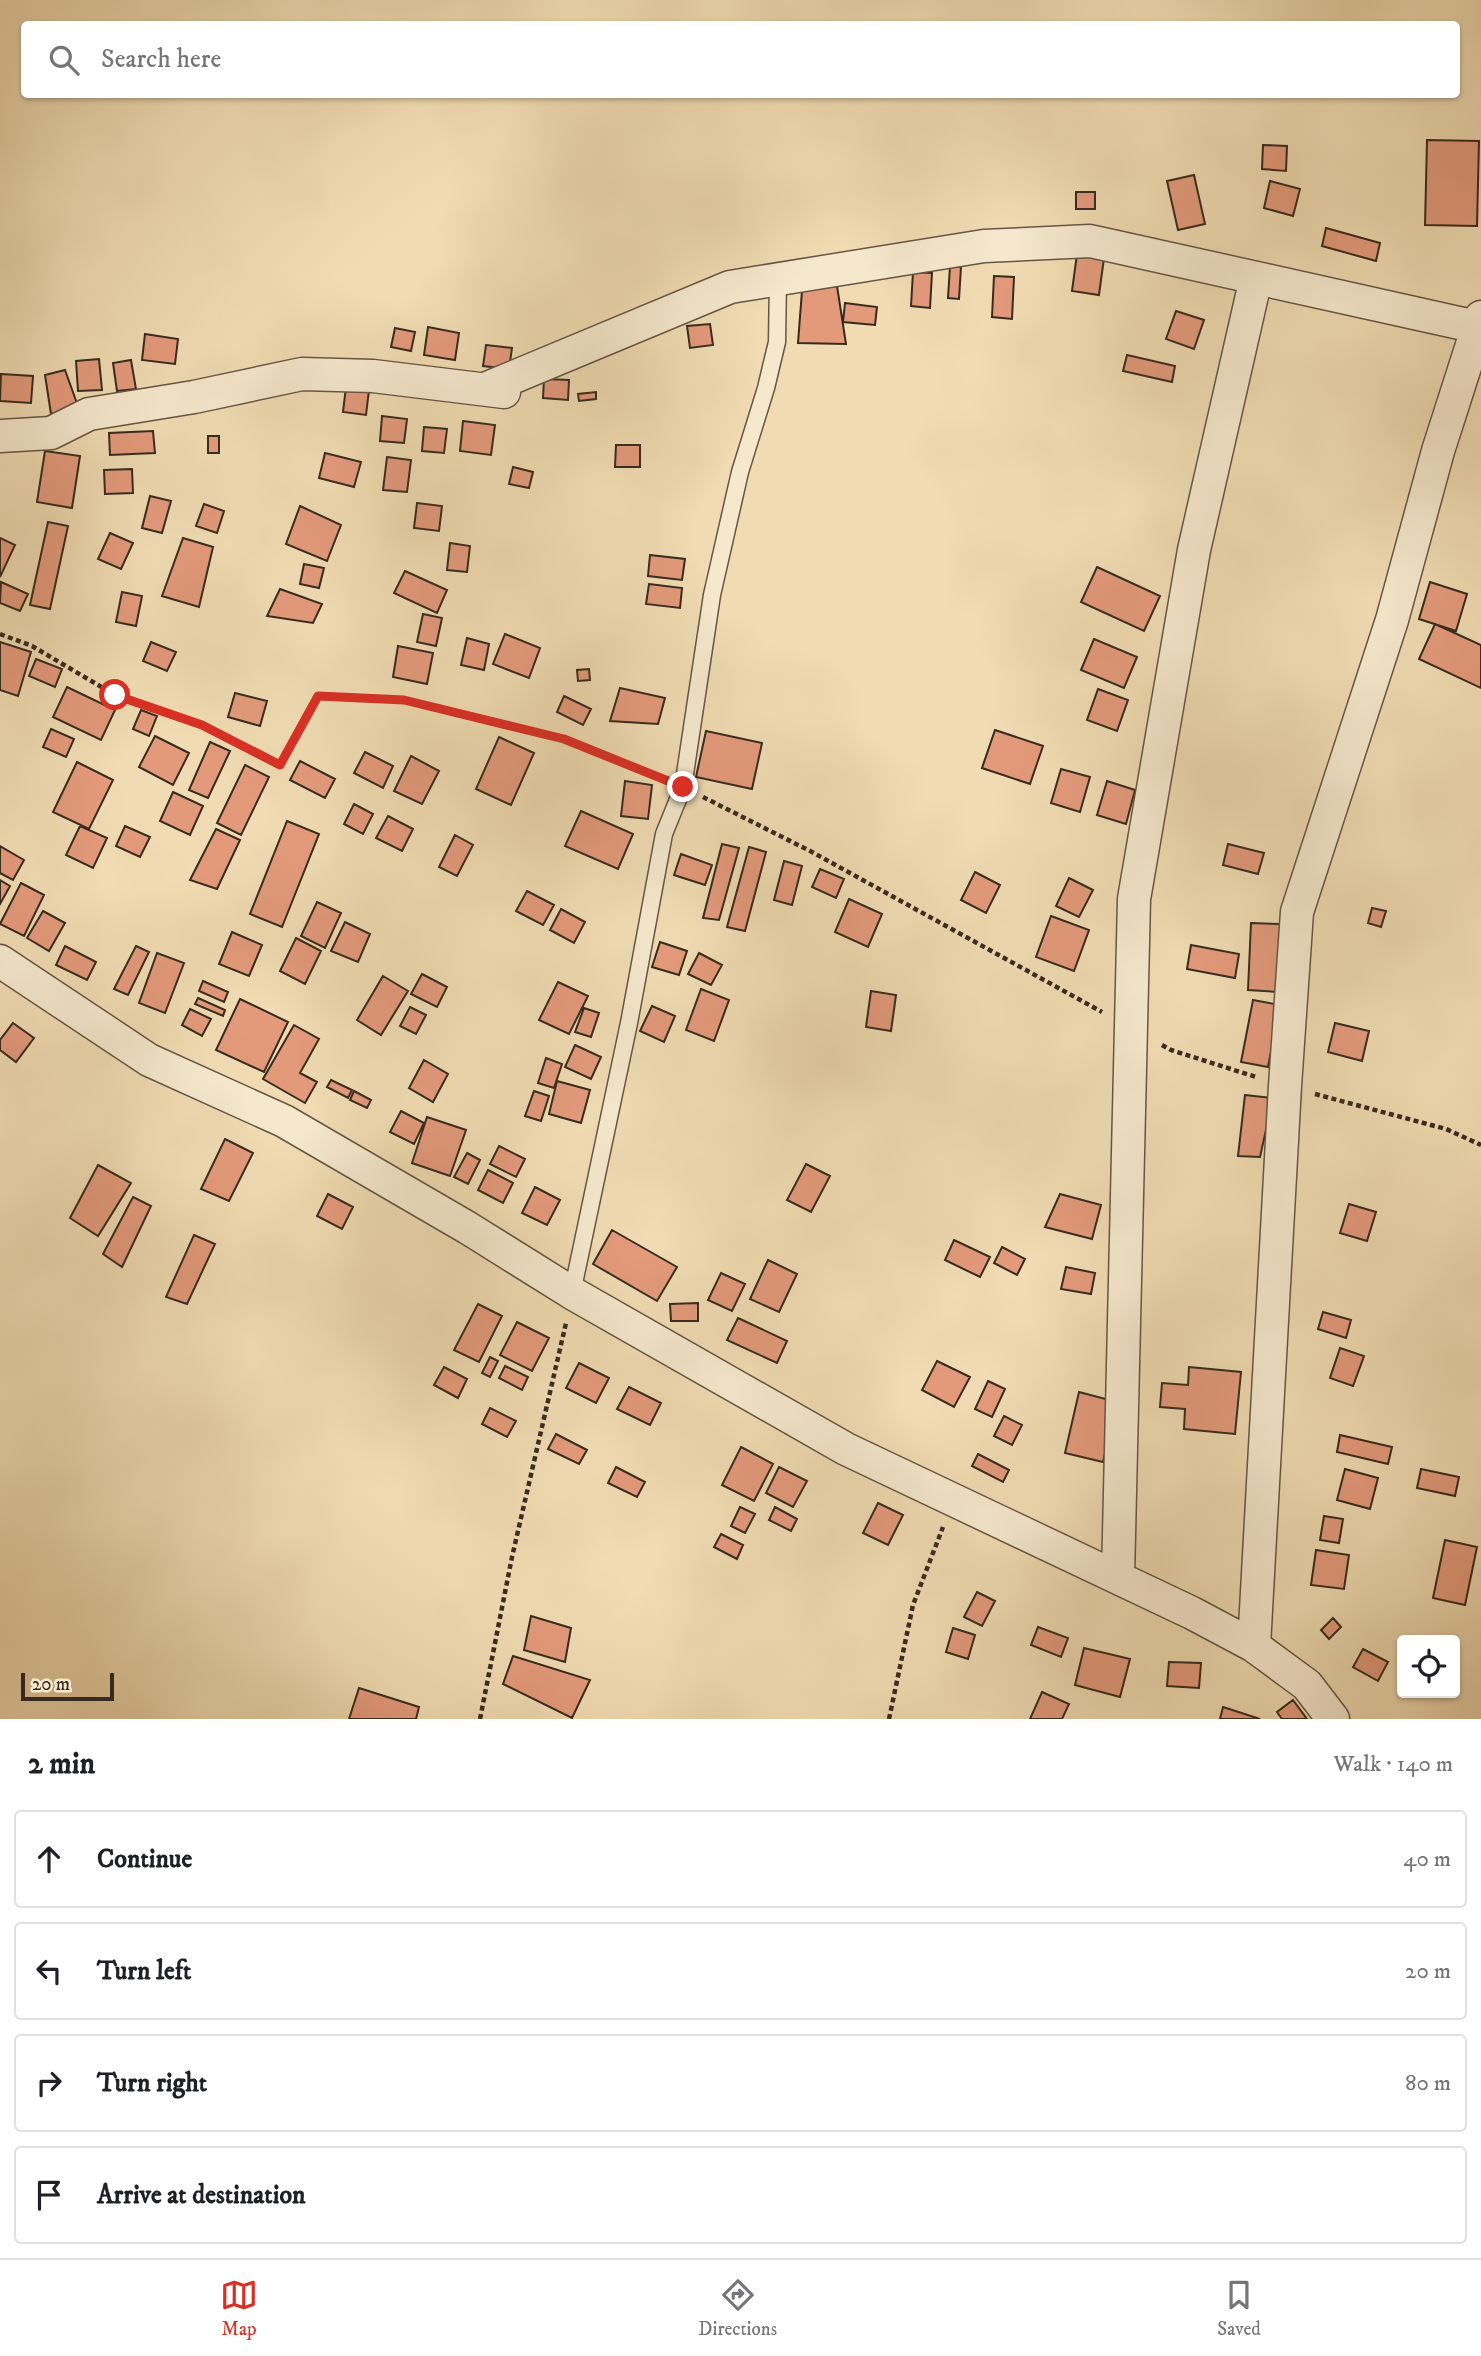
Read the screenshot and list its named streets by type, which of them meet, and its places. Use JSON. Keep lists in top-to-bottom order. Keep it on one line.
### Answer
{"scale_bar":"20 m","page":{"search":"Search here","scale":"20 m","heading":["2 min","Walk · 140 m"],"list":[["Continue","40 m"],["Turn left","20 m"],["Turn right","80 m"],"Arrive at destination"],"nav":["Map","Directions","Saved"]}}
